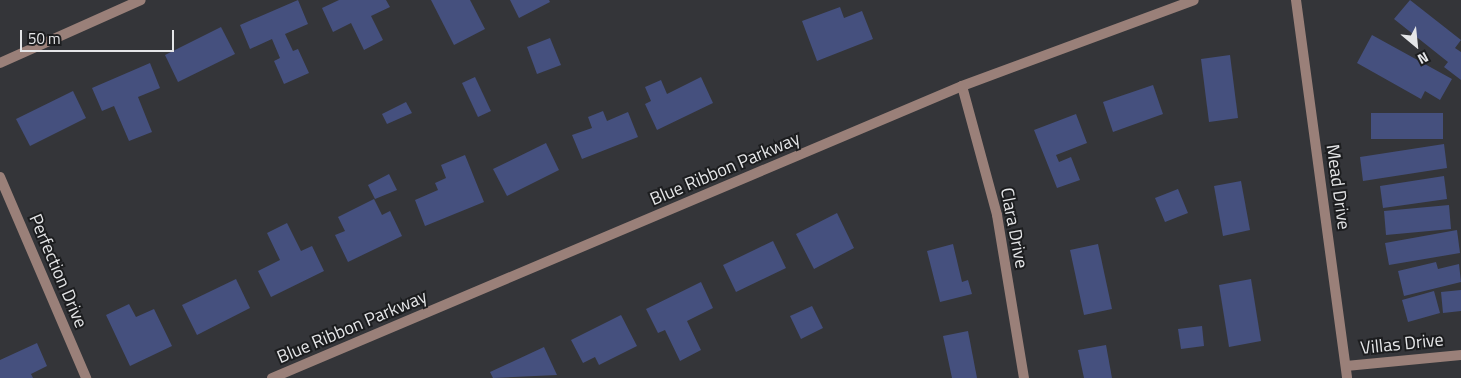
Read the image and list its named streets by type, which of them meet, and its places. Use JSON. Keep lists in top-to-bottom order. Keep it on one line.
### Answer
{"streets":{"street":["Blue Ribbon Parkway","Mead Drive","Clara Drive","Perfection Drive","Villas Drive"]},"crossings":[["Blue Ribbon Parkway","Clara Drive"],["Mead Drive","Villas Drive"]],"scale_bar":"50 m","north":"bottom right"}
